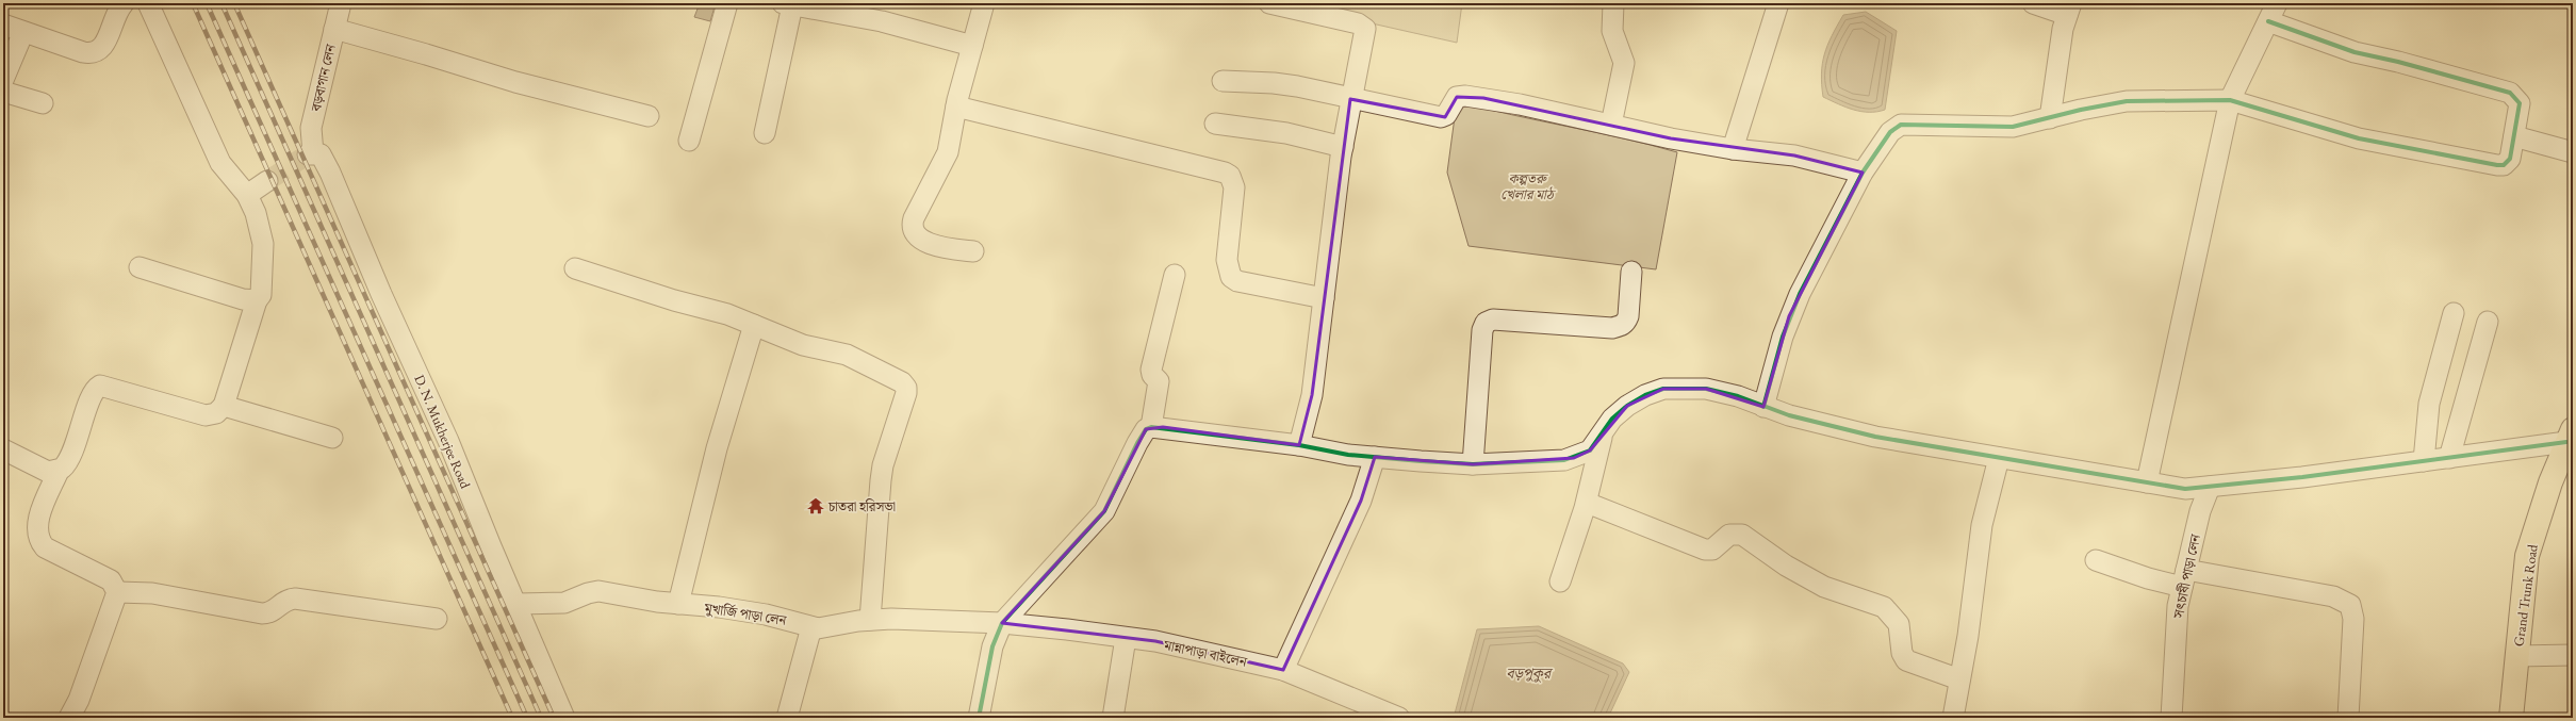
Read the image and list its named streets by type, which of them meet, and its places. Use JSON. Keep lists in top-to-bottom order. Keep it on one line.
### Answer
{"streets":{"main road":["Grand Trunk Road"],"street":["বড়বাগান লেন","D. N. Mukherjee Road","সৎচাষী পাড়া লেন","মুখার্জি পাড়া লেন","মান্নাপাড়া বাইলেন"]},"crossings":[["বড়বাগান লেন","D. N. Mukherjee Road"],["D. N. Mukherjee Road","মুখার্জি পাড়া লেন"],["মুখার্জি পাড়া লেন","মান্নাপাড়া বাইলেন"]],"water":["বড়পুকুর"],"parks":["কল্পতরু খেলার মাঠ"],"places":{"temple":["চাতরা হরিসভা"]}}
